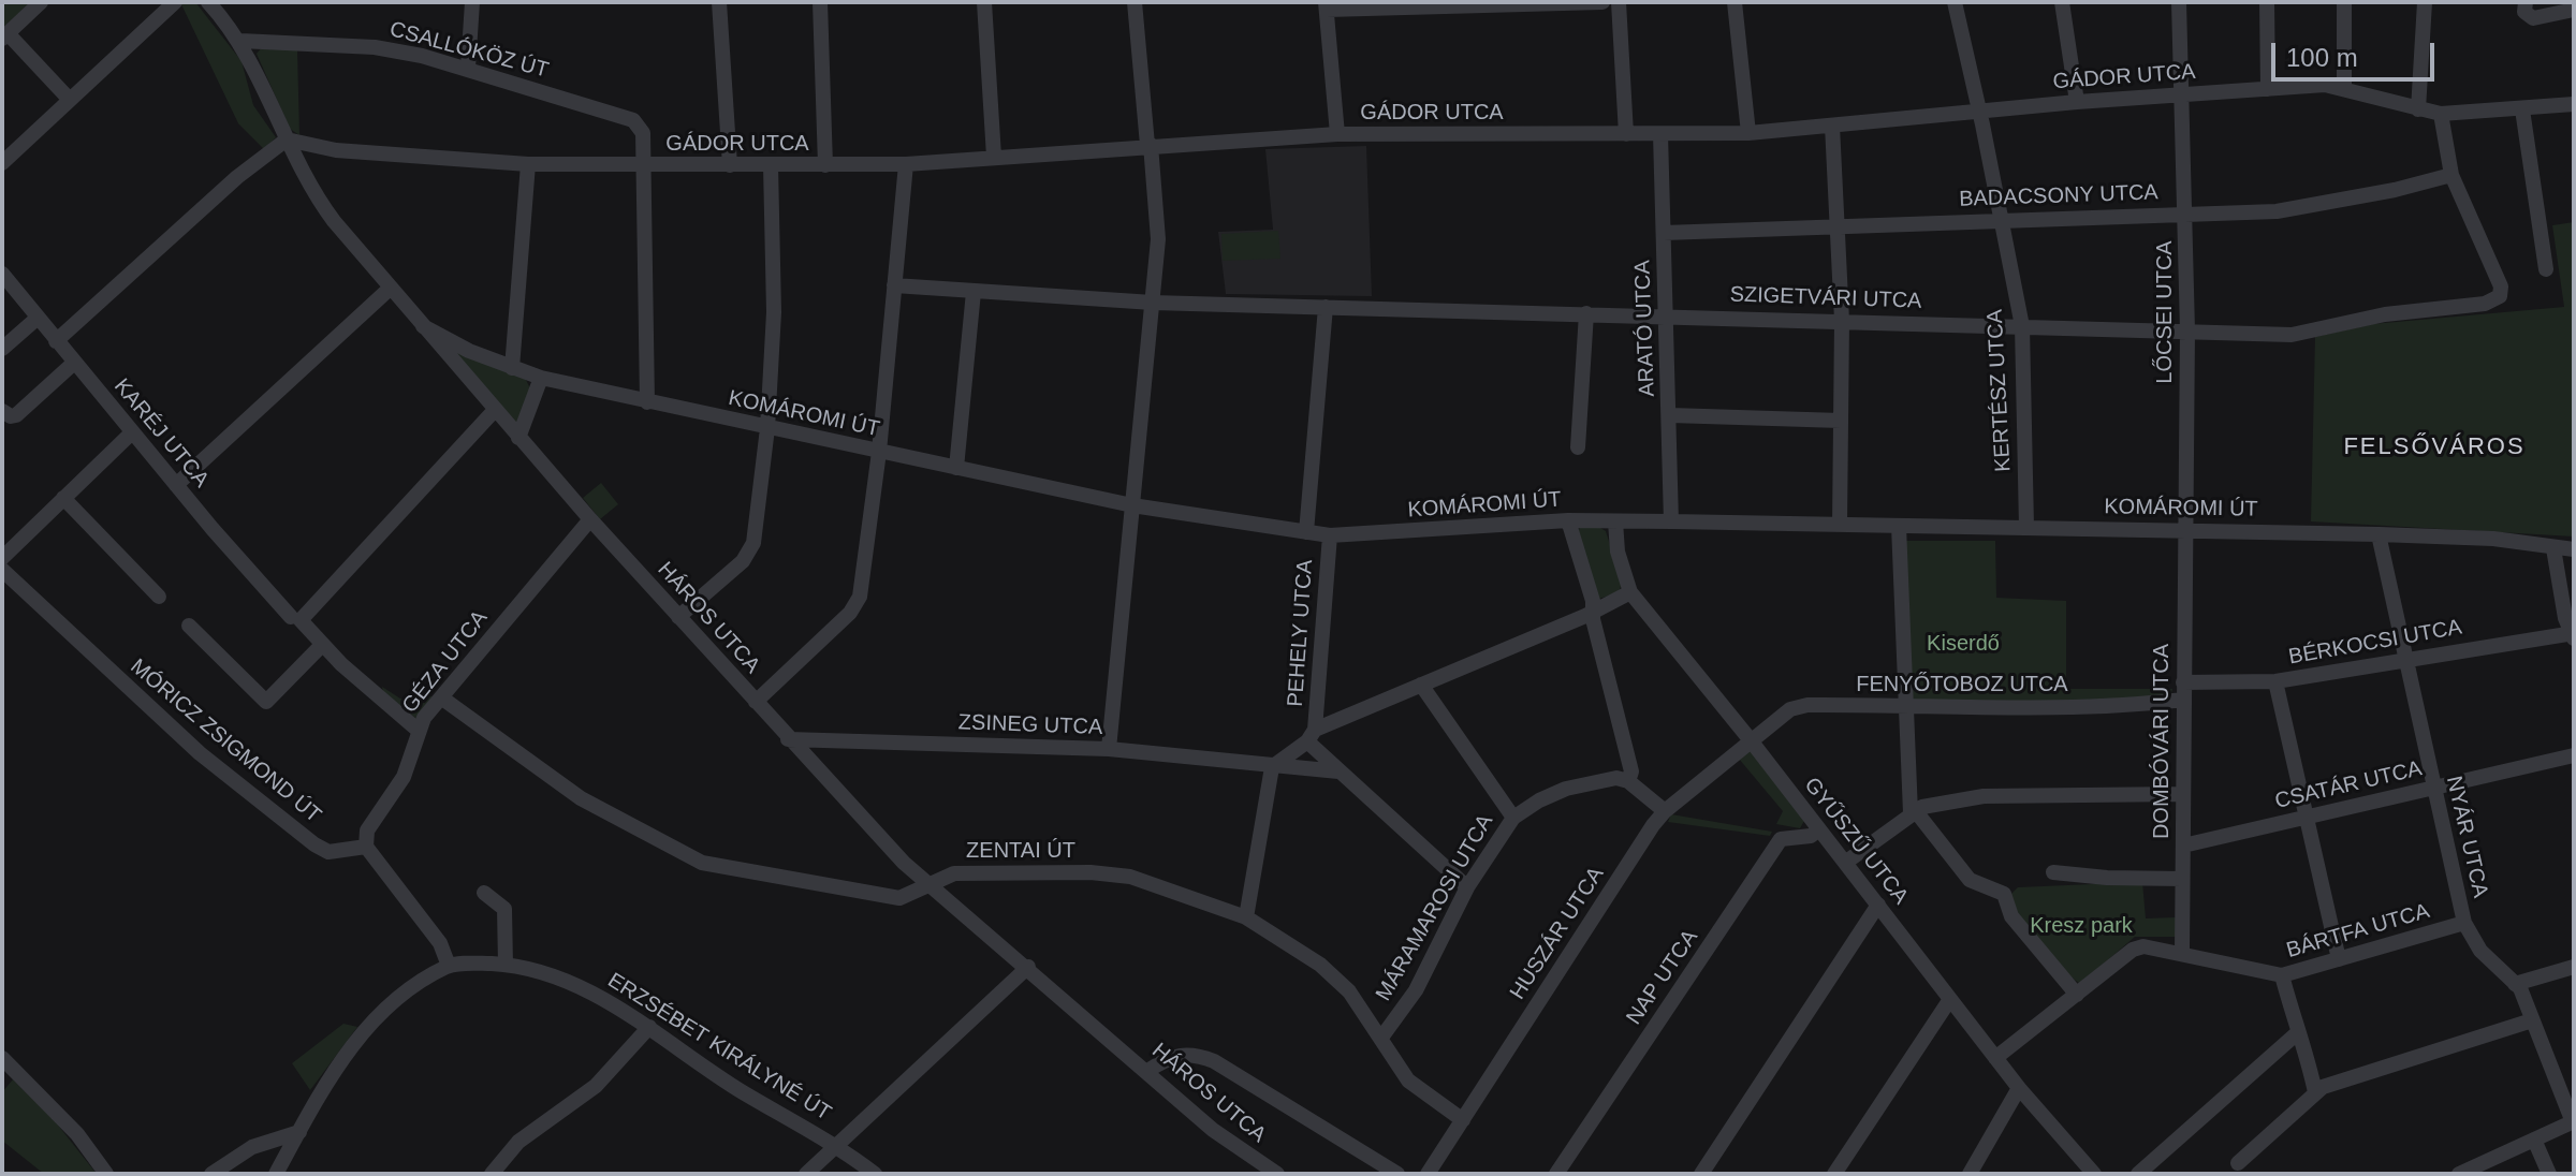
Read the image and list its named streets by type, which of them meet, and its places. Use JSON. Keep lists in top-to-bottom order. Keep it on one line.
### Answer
{"streets":{"street":["CSALLÓKÖZ ÚT","GÁDOR UTCA","BADACSONY UTCA","SZIGETVÁRI UTCA","LŐCSEI UTCA","ARATÓ UTCA","KERTÉSZ UTCA","KOMÁROMI ÚT","KARÉJ UTCA","HÁROS UTCA","PEHELY UTCA","BÉRKOCSI UTCA","GÉZA UTCA","FENYŐTOBOZ UTCA","ZSINEG UTCA","MÓRICZ ZSIGMOND ÚT","DOMBÓVÁRI UTCA","CSATÁR UTCA","NYÁR UTCA","GYŰSZŰ UTCA","ZENTAI ÚT","MÁRAMAROSI UTCA","BÁRTFA UTCA","HUSZÁR UTCA","NAP UTCA","ERZSÉBET KIRÁLYNÉ ÚT"]},"crossings":[["CSALLÓKÖZ ÚT","GÁDOR UTCA"],["CSALLÓKÖZ ÚT","KOMÁROMI ÚT"],["CSALLÓKÖZ ÚT","HÁROS UTCA"],["GÁDOR UTCA","LŐCSEI UTCA"],["GÁDOR UTCA","ARATÓ UTCA"],["GÁDOR UTCA","KERTÉSZ UTCA"],["GÁDOR UTCA","HÁROS UTCA"],["BADACSONY UTCA","SZIGETVÁRI UTCA"],["BADACSONY UTCA","LŐCSEI UTCA"],["BADACSONY UTCA","ARATÓ UTCA"],["BADACSONY UTCA","KERTÉSZ UTCA"],["SZIGETVÁRI UTCA","LŐCSEI UTCA"],["SZIGETVÁRI UTCA","ARATÓ UTCA"],["SZIGETVÁRI UTCA","KERTÉSZ UTCA"],["LŐCSEI UTCA","KOMÁROMI ÚT"],["LŐCSEI UTCA","DOMBÓVÁRI UTCA"],["ARATÓ UTCA","KOMÁROMI ÚT"],["KERTÉSZ UTCA","KOMÁROMI ÚT"],["KOMÁROMI ÚT","HÁROS UTCA"],["KOMÁROMI ÚT","PEHELY UTCA"],["KOMÁROMI ÚT","DOMBÓVÁRI UTCA"],["KOMÁROMI ÚT","NYÁR UTCA"],["KOMÁROMI ÚT","GYŰSZŰ UTCA"],["KARÉJ UTCA","GÉZA UTCA"],["HÁROS UTCA","GÉZA UTCA"],["HÁROS UTCA","ZSINEG UTCA"],["HÁROS UTCA","ZENTAI ÚT"],["BÉRKOCSI UTCA","DOMBÓVÁRI UTCA"],["BÉRKOCSI UTCA","NYÁR UTCA"],["GÉZA UTCA","MÓRICZ ZSIGMOND ÚT"],["GÉZA UTCA","ZENTAI ÚT"],["FENYŐTOBOZ UTCA","DOMBÓVÁRI UTCA"],["FENYŐTOBOZ UTCA","GYŰSZŰ UTCA"],["FENYŐTOBOZ UTCA","HUSZÁR UTCA"],["DOMBÓVÁRI UTCA","CSATÁR UTCA"],["DOMBÓVÁRI UTCA","BÁRTFA UTCA"],["CSATÁR UTCA","NYÁR UTCA"],["NYÁR UTCA","BÁRTFA UTCA"],["GYŰSZŰ UTCA","BÁRTFA UTCA"],["GYŰSZŰ UTCA","HUSZÁR UTCA"],["GYŰSZŰ UTCA","NAP UTCA"],["ZENTAI ÚT","MÁRAMAROSI UTCA"],["ZENTAI ÚT","HUSZÁR UTCA"]],"districts":["FELSŐVÁROS"],"parks":["Kiserdő","Kresz park"],"scale_bar":"100 m"}
